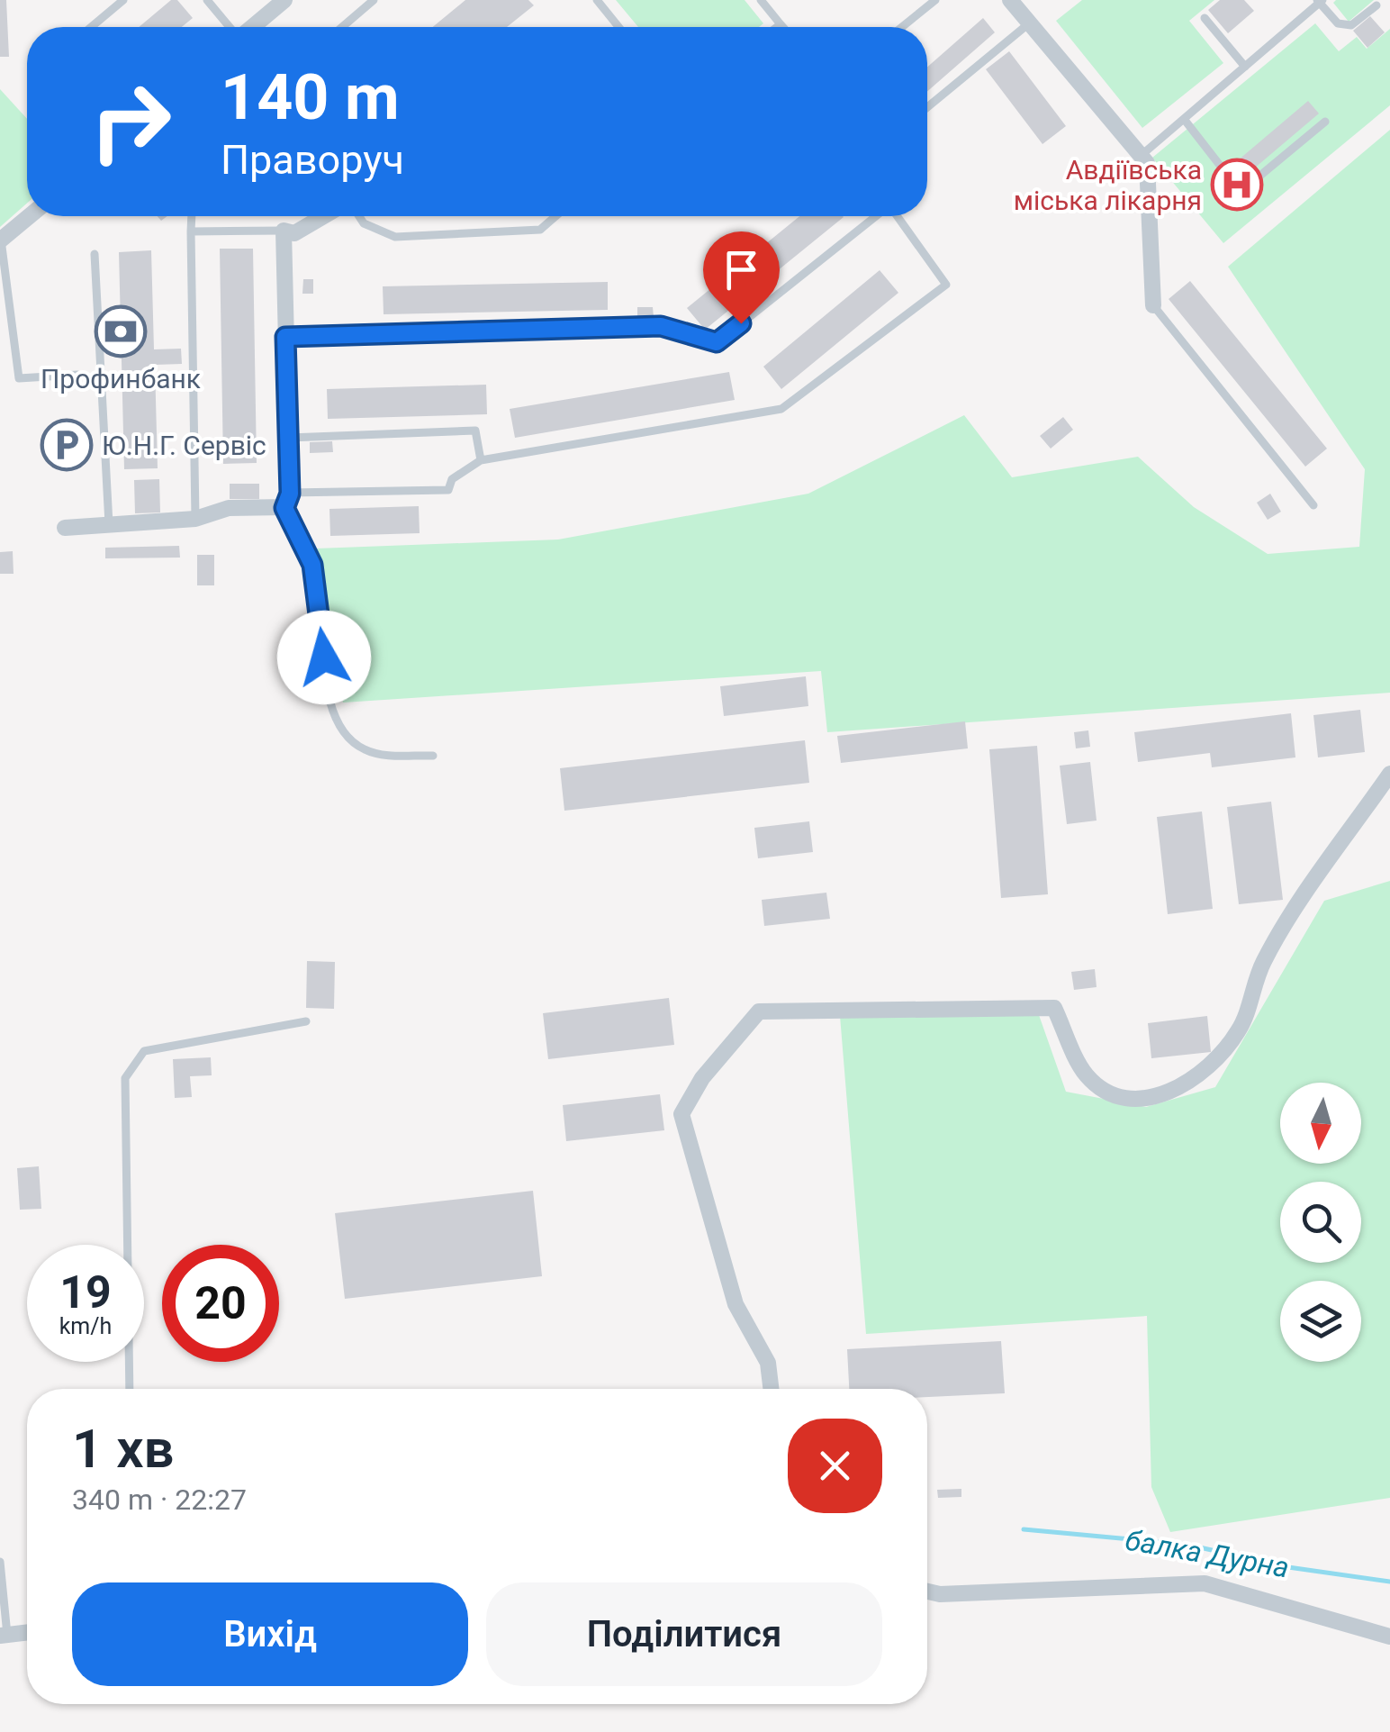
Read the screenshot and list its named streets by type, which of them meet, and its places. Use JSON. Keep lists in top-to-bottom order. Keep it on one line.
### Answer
{"water":["балка Дурна"],"places":{"hospital":["Авдіївська міська лікарня"],"bank":["Профинбанк"],"parking":["Ю.Н.Г. Сервіс"]},"north":"bottom","page":{"turn":["140 m","Праворуч"],"speed":"19 km/h","limit":"20","heading":["1 хв","340 m · 22:27"],"buttons":["Вихід","Поділитися"]}}
